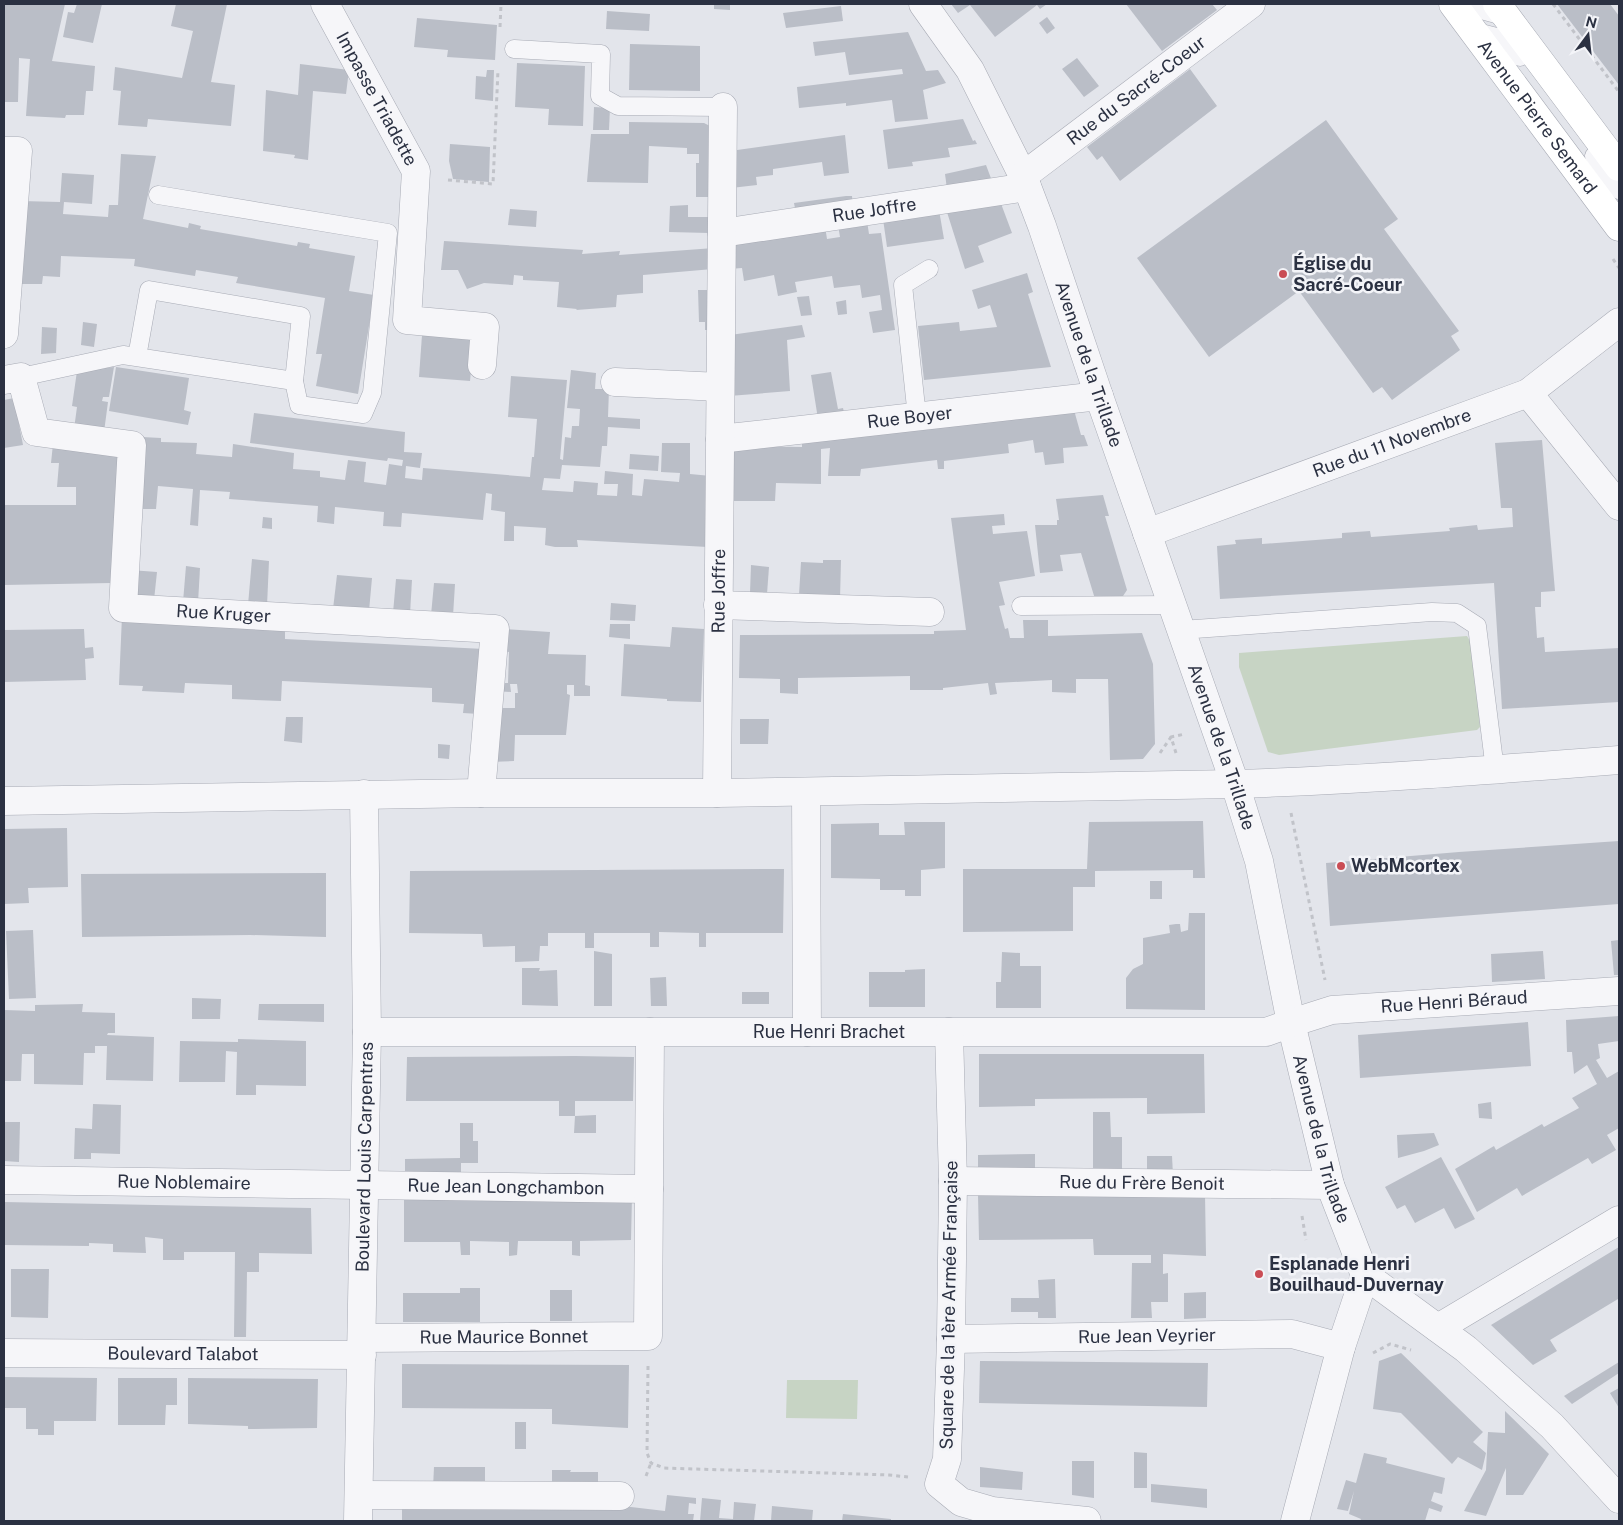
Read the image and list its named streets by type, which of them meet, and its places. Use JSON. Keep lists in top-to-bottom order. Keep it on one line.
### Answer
{"streets":{"main road":["Avenue Pierre Semard"],"street":["Rue du Sacré-Coeur","Impasse Triadette","Rue Joffre","Avenue de la Trillade","Rue Boyer","Rue du 11 Novembre","Rue Kruger","Rue Henri Béraud","Rue Henri Brachet","Boulevard Louis Carpentras","Rue Noblemaire","Rue du Frère Benoit","Rue Jean Longchambon","Square de la 1ère Armée Française","Rue Jean Veyrier","Rue Maurice Bonnet","Boulevard Talabot"]},"crossings":[["Rue du Sacré-Coeur","Rue Joffre"],["Rue du Sacré-Coeur","Avenue de la Trillade"],["Rue Joffre","Avenue de la Trillade"],["Rue Joffre","Rue Boyer"],["Avenue de la Trillade","Rue Boyer"],["Avenue de la Trillade","Rue du 11 Novembre"],["Avenue de la Trillade","Rue Henri Béraud"],["Avenue de la Trillade","Rue Henri Brachet"],["Avenue de la Trillade","Rue du Frère Benoit"],["Rue Henri Béraud","Rue Henri Brachet"],["Rue Henri Brachet","Boulevard Louis Carpentras"],["Rue Henri Brachet","Square de la 1ère Armée Française"],["Boulevard Louis Carpentras","Rue Noblemaire"],["Boulevard Louis Carpentras","Rue Jean Longchambon"],["Boulevard Louis Carpentras","Rue Maurice Bonnet"],["Boulevard Louis Carpentras","Boulevard Talabot"],["Rue Noblemaire","Rue Jean Longchambon"],["Rue du Frère Benoit","Square de la 1ère Armée Française"],["Square de la 1ère Armée Française","Rue Jean Veyrier"],["Rue Maurice Bonnet","Boulevard Talabot"]],"places":["Église du Sacré-Coeur","WebMcortex","Esplanade Henri Bouilhaud-Duvernay"],"north":"top"}
